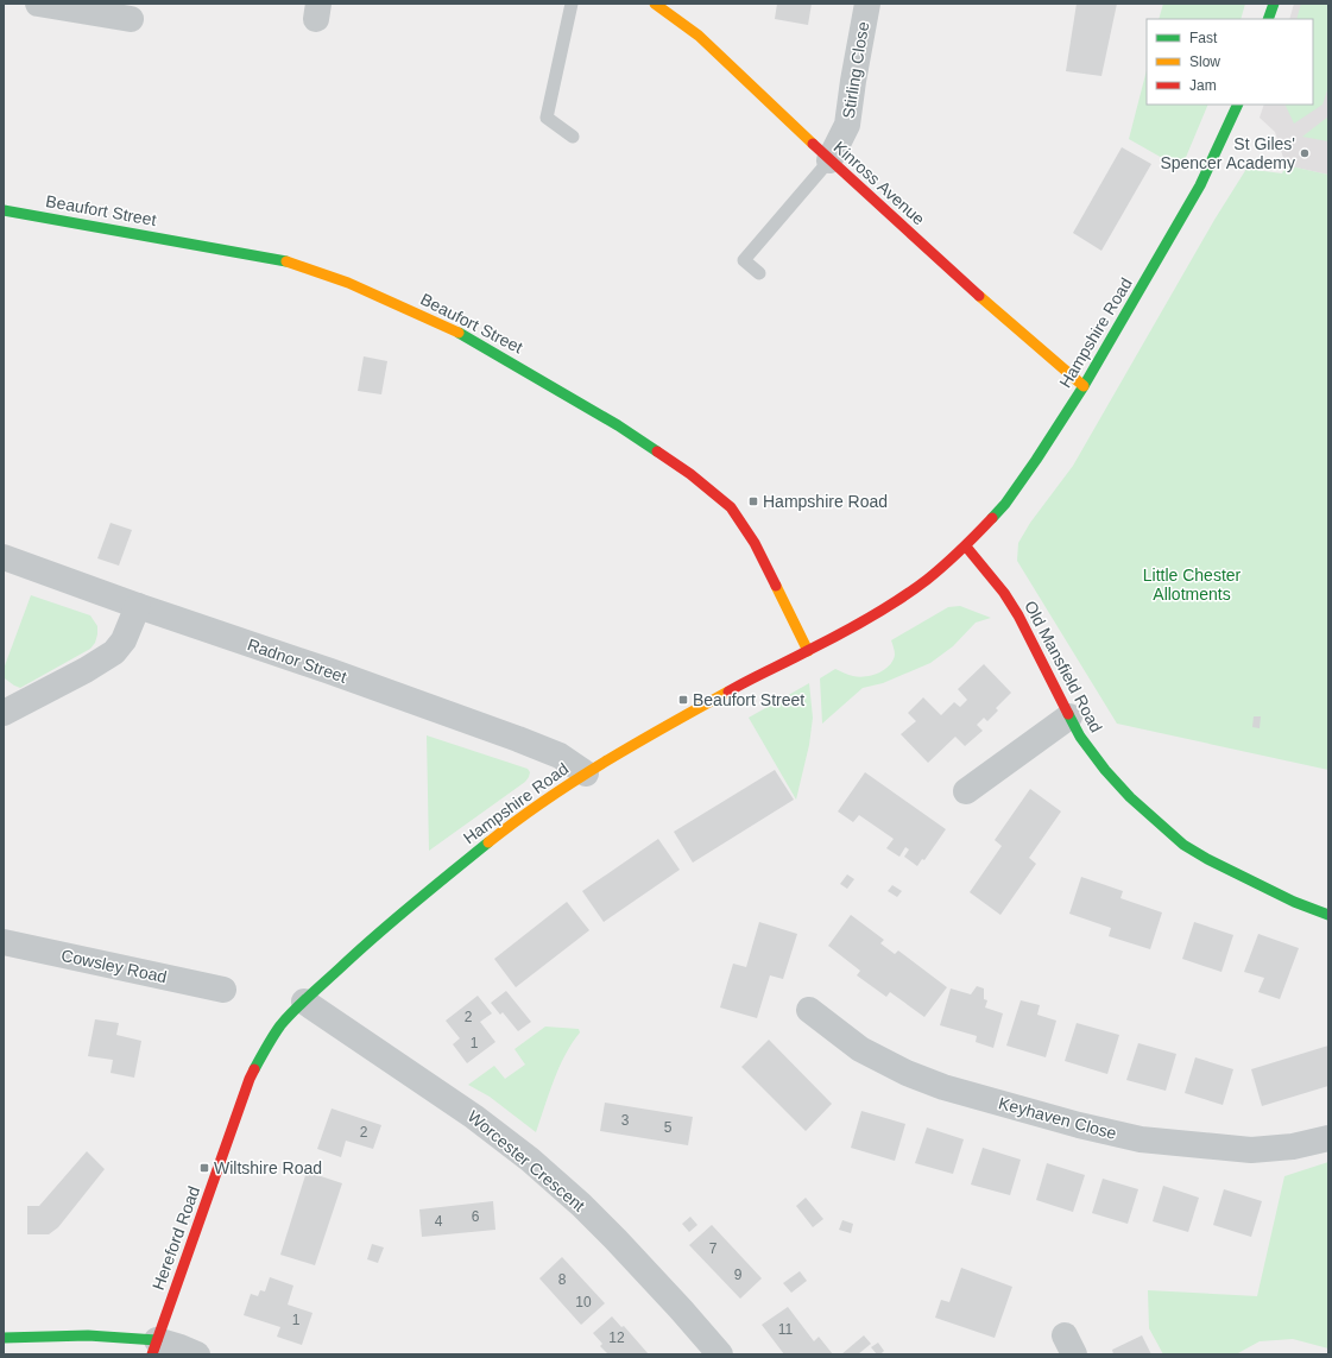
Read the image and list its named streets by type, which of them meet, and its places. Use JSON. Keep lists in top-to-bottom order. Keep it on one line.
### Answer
{"streets":{"street":["Stirling Close","Kinross Avenue","Beaufort Street","Hampshire Road","Radnor Street","Old Mansfield Road","Cowsley Road","Keyhaven Close","Worcester Crescent","Hereford Road"]},"crossings":[["Stirling Close","Kinross Avenue"],["Kinross Avenue","Hampshire Road"],["Beaufort Street","Hampshire Road"],["Hampshire Road","Radnor Street"],["Hampshire Road","Old Mansfield Road"],["Hampshire Road","Worcester Crescent"],["Hampshire Road","Hereford Road"]],"parks":["Little Chester Allotments"],"places":{"other":["St Giles' Spencer Academy"],"transit":["Hampshire Road","Beaufort Street","Wiltshire Road"]},"house_numbers":["2","1","3","5","2","6","4","7","9","8","10","1","11","12"],"legend":["Fast","Slow","Jam"]}
